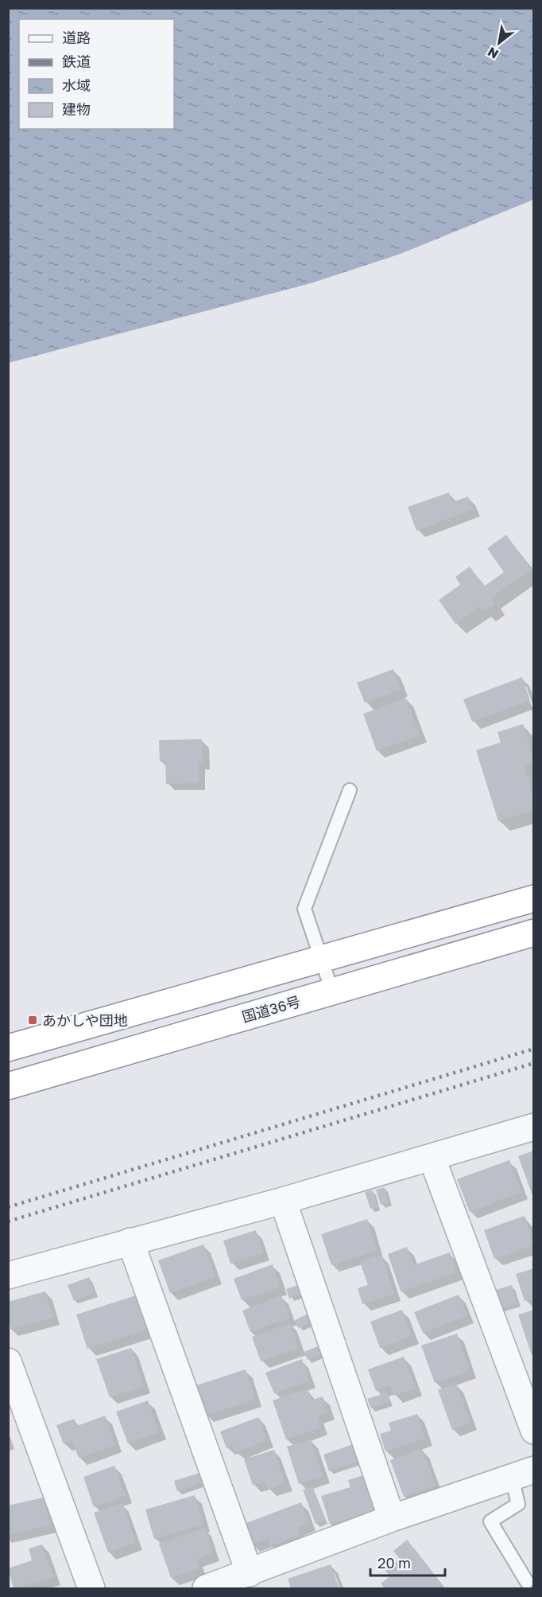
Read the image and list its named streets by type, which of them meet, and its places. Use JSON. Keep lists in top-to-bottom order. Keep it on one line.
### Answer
{"streets":{"highway":["国道36号"]},"places":{"transit":["あかしや団地"]},"legend":["道路","鉄道","水域","建物"],"scale_bar":"20 m","north":"bottom left"}
